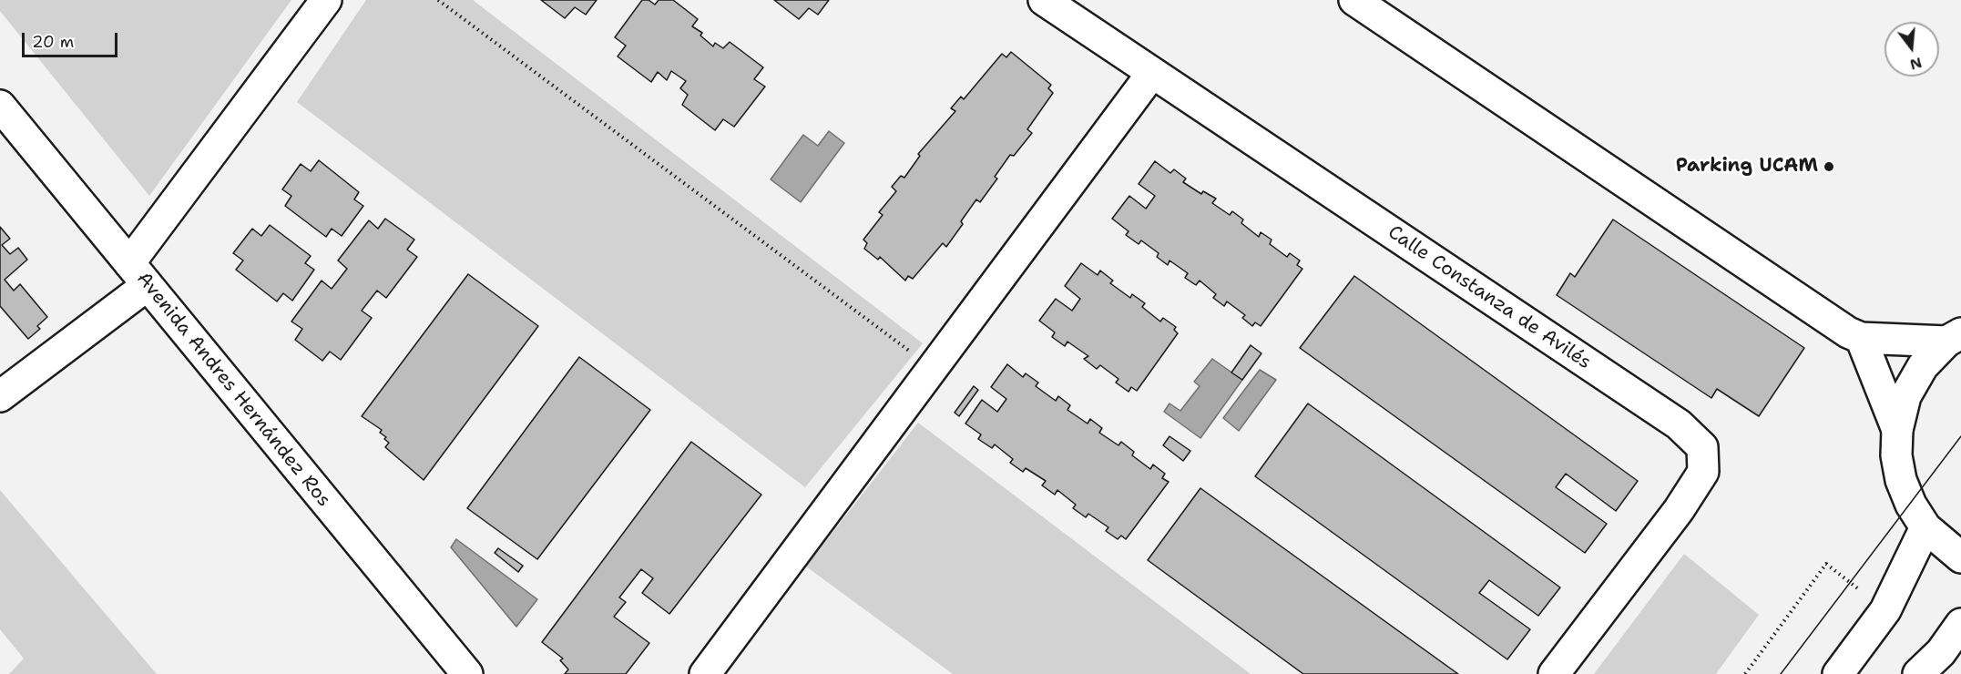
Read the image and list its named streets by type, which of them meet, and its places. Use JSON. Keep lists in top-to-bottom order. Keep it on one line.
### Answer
{"streets":{"street":["Calle Constanza de Avilés","Avenida Andres Hernández Ros"]},"places":["Parking UCAM"],"scale_bar":"20 m","north":"bottom"}
